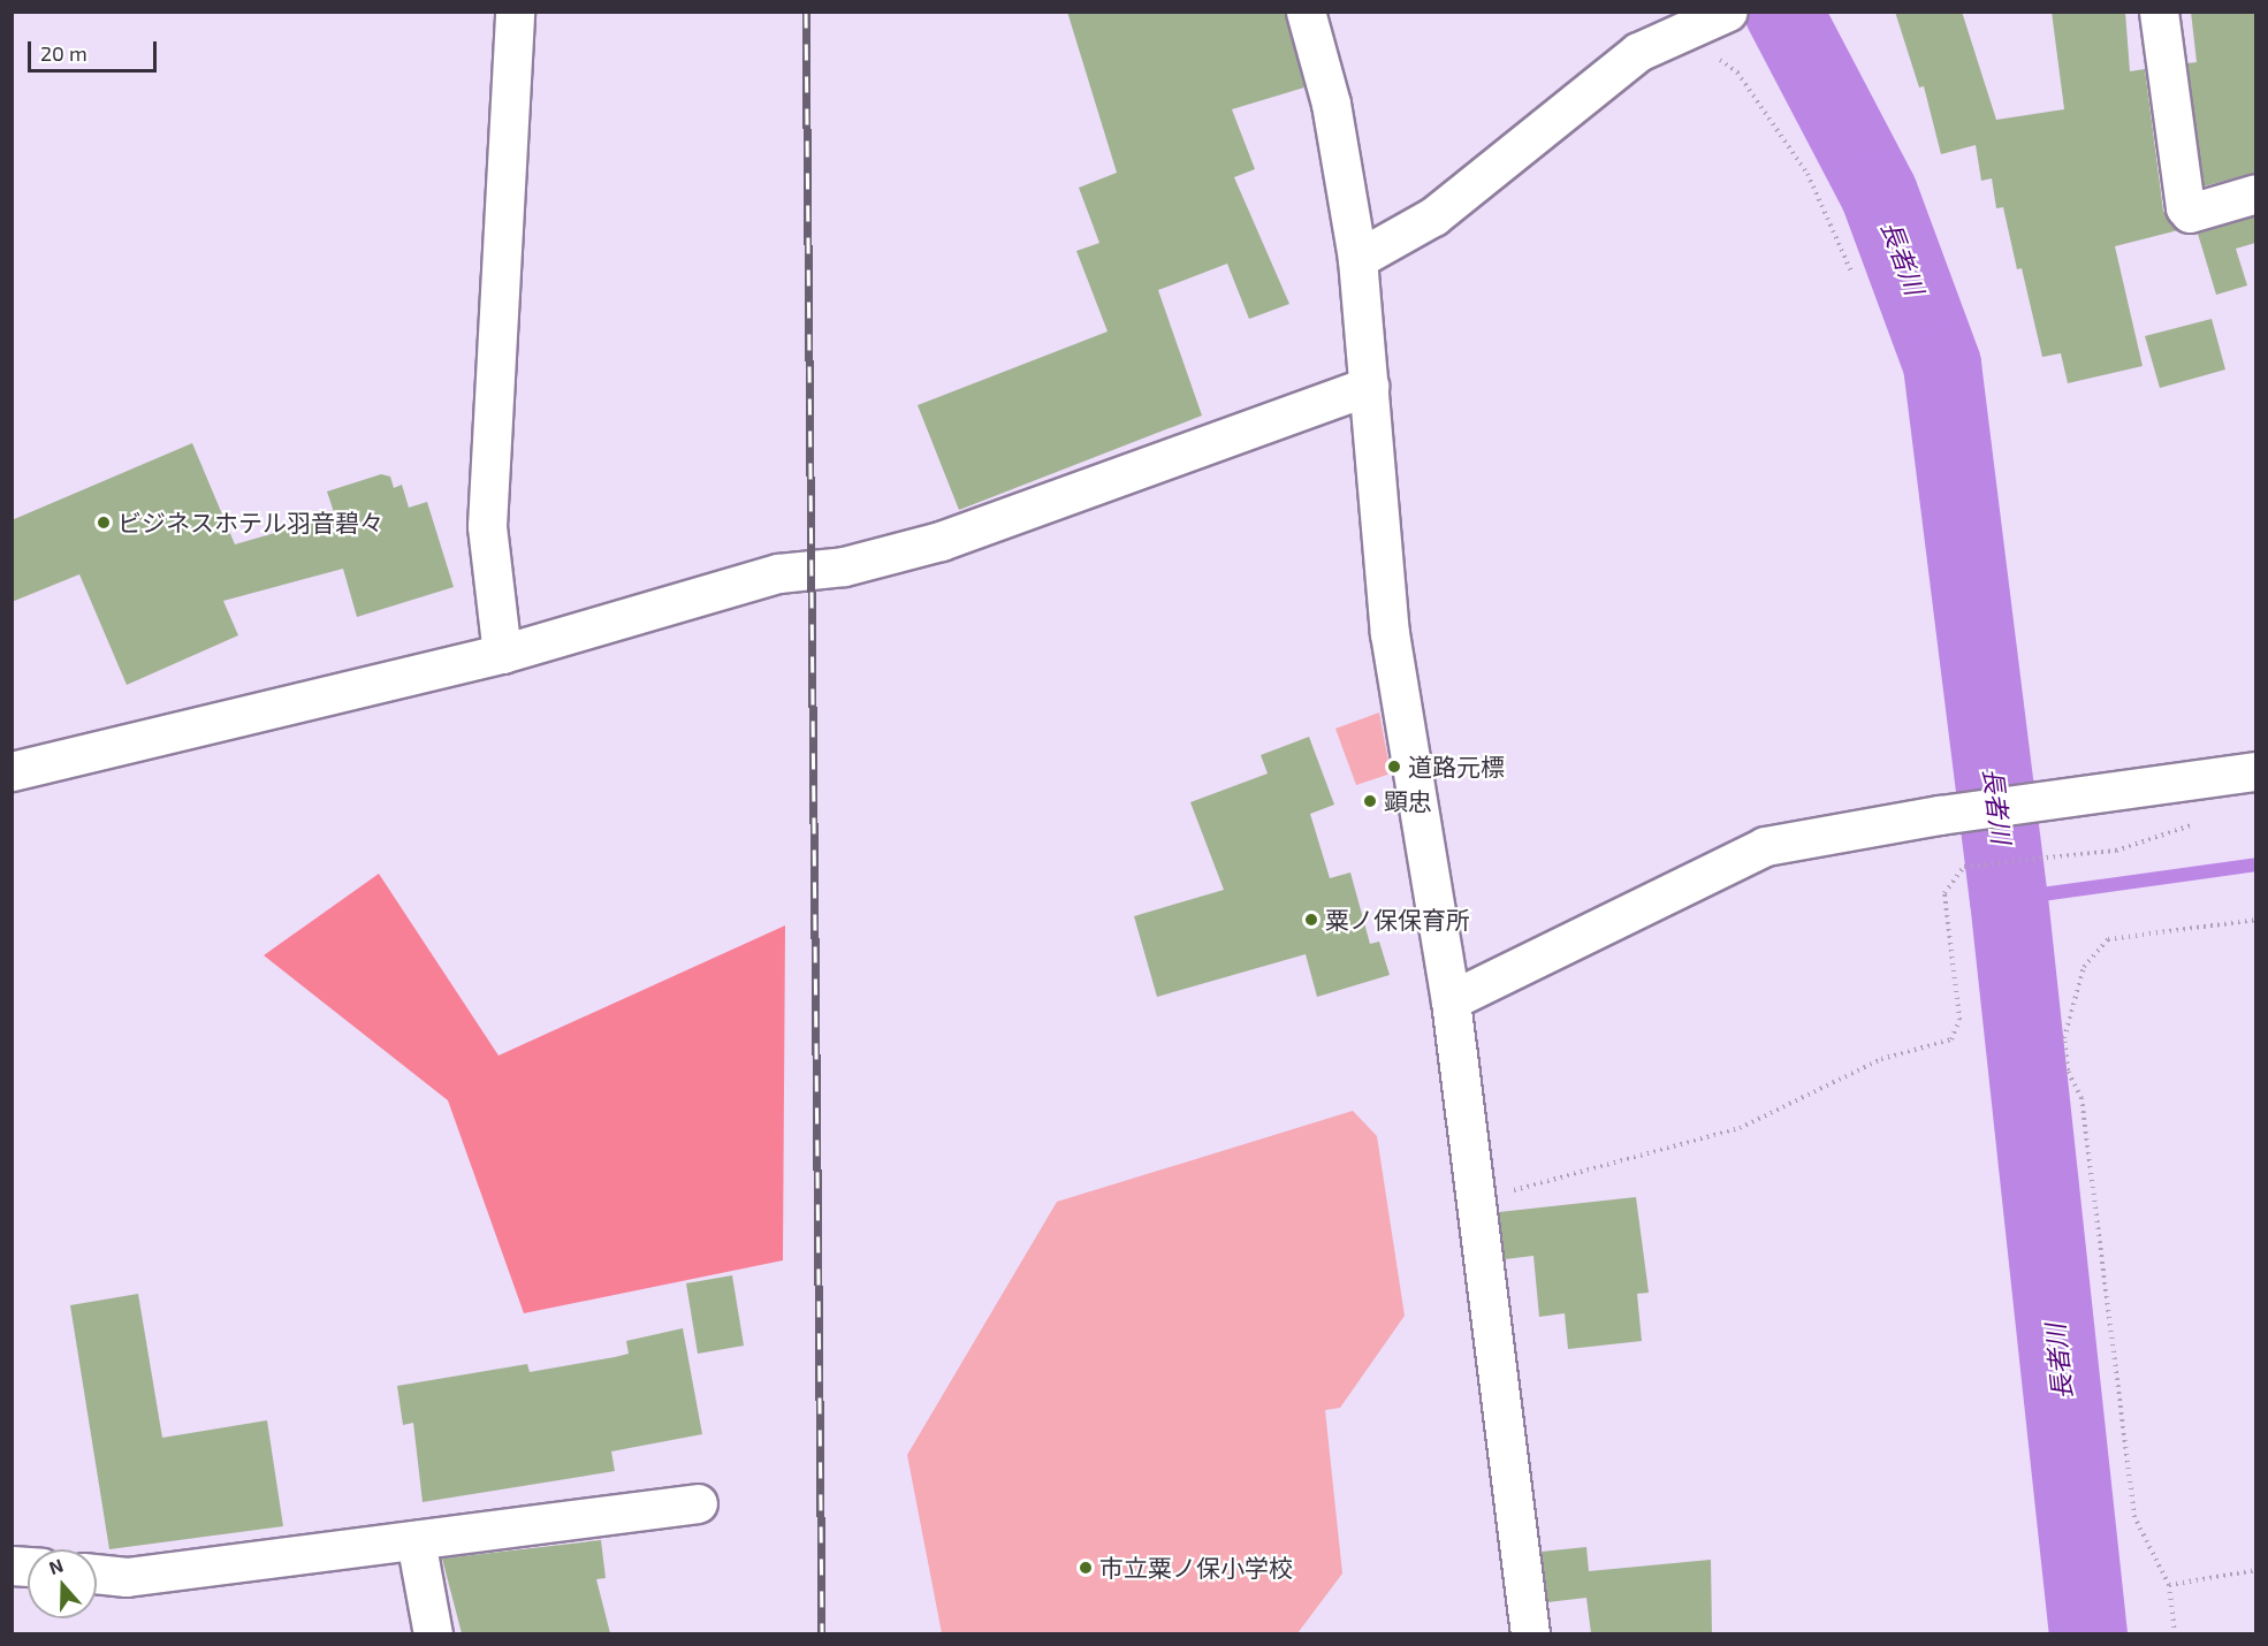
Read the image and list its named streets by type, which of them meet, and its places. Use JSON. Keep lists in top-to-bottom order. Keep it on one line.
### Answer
{"water":["長者川"],"places":["ビジネスホテル羽音碧々","道路元標","顕忠","粟ノ保保育所","市立粟ノ保小学校"],"scale_bar":"20 m","north":"top"}
